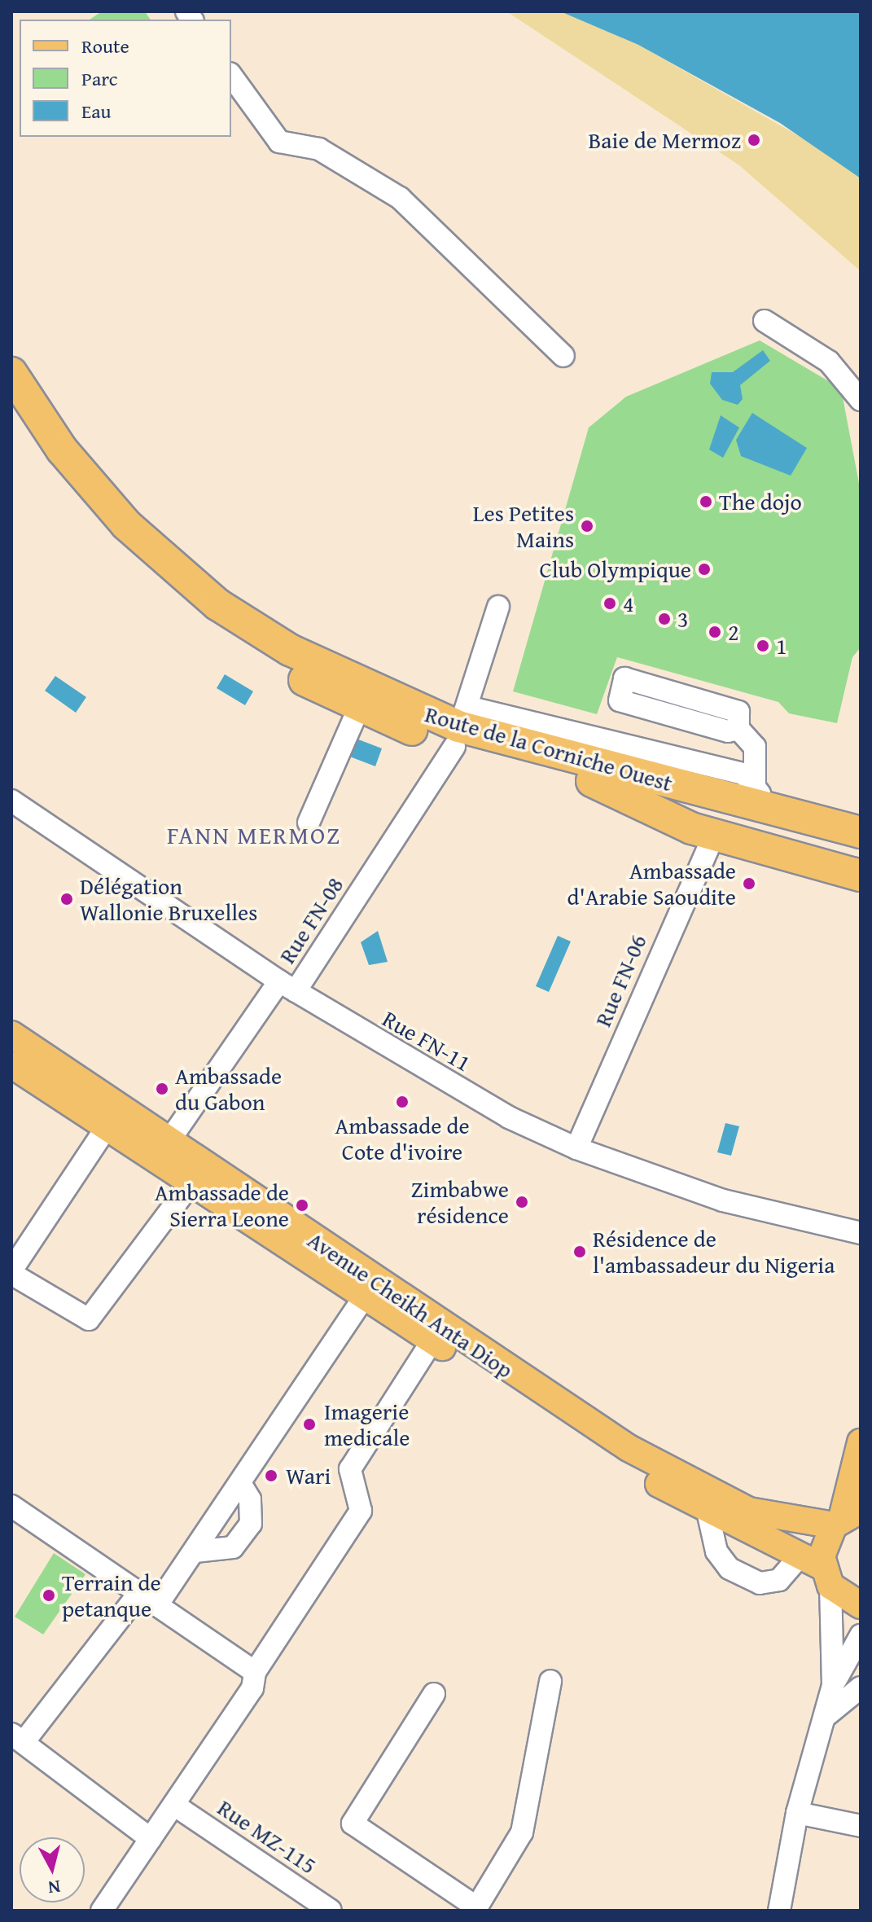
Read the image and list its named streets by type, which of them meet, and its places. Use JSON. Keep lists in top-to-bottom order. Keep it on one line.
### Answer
{"streets":{"highway":["Route de la Corniche Ouest"],"main road":["Avenue Cheikh Anta Diop"],"street":["Rue FN-08","Rue FN-06","Rue FN-11","Rue MZ-115"]},"crossings":[["Route de la Corniche Ouest","Rue FN-08"],["Rue FN-08","Rue FN-11"],["Rue FN-08","Avenue Cheikh Anta Diop"],["Rue FN-06","Rue FN-11"]],"districts":["FANN MERMOZ"],"places":["Baie de Mermoz","The dojo","Les Petites Mains","Club Olympique","4","3","2","1","Ambassade d'Arabie Saoudite","Délégation Wallonie Bruxelles","Ambassade du Gabon","Ambassade de Cote d'ivoire","Zimbabwe résidence","Ambassade de Sierra Leone","Résidence de l'ambassadeur du Nigeria","Imagerie medicale","Wari","Terrain de petanque"],"legend":["Route","Parc","Eau"],"north":"bottom"}
